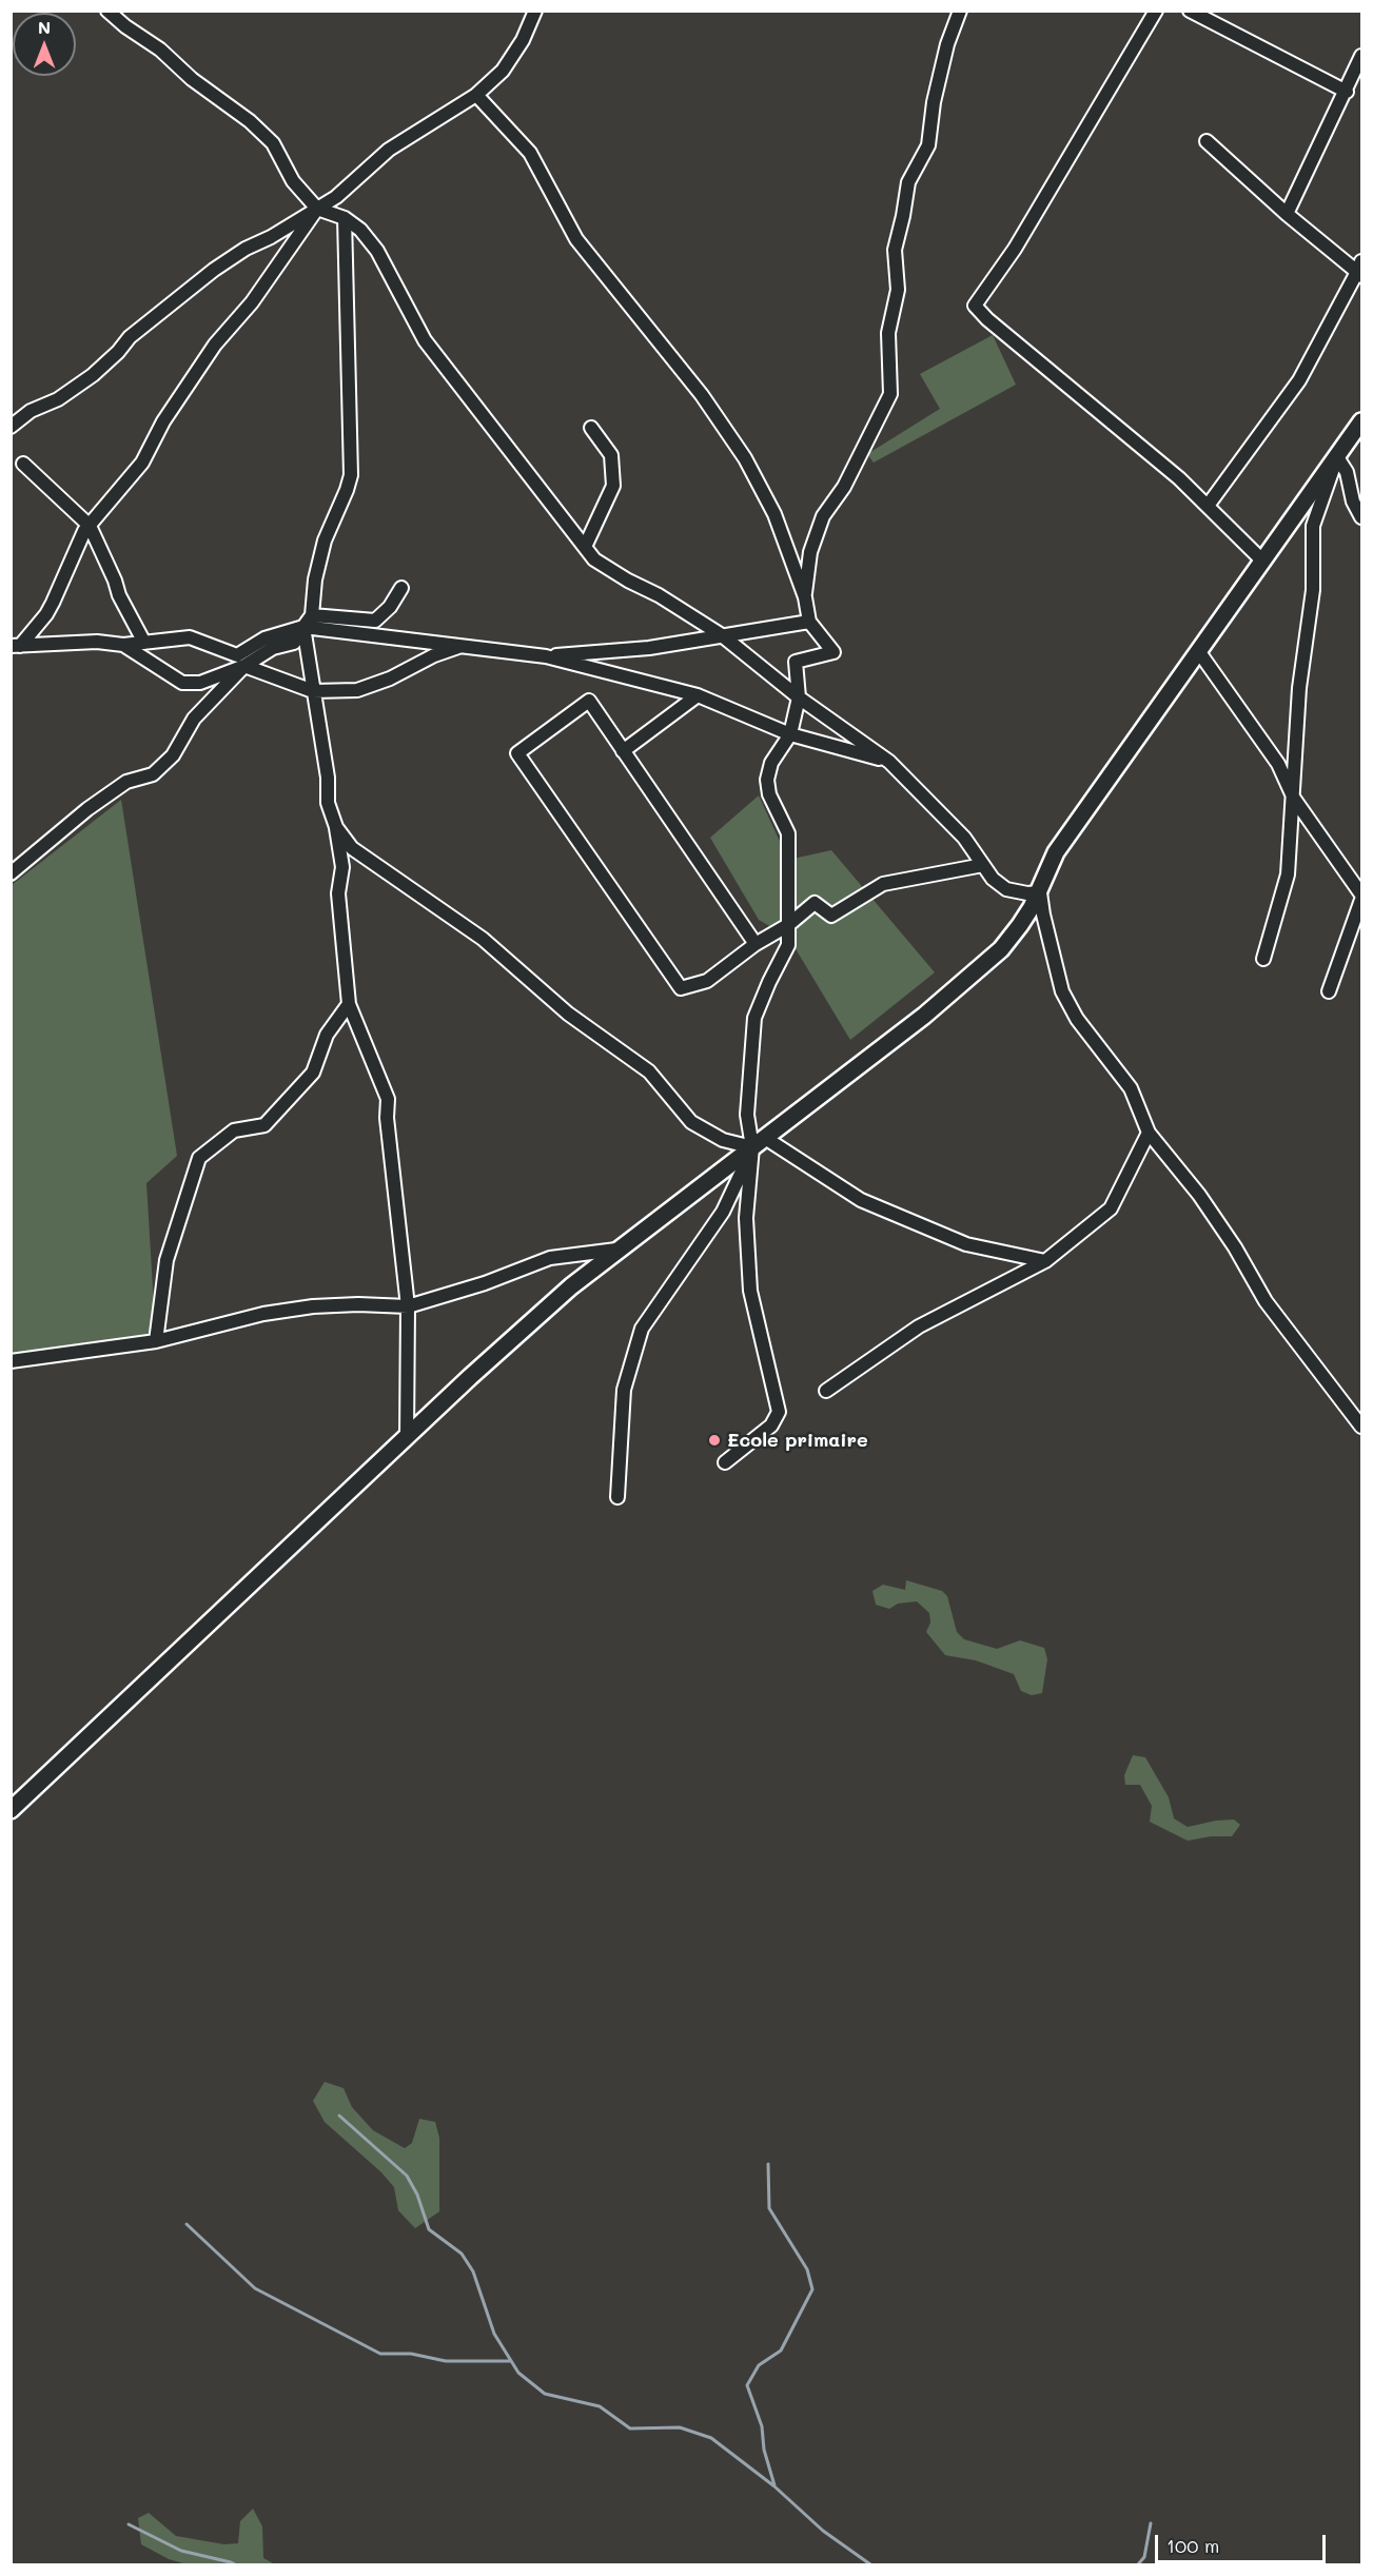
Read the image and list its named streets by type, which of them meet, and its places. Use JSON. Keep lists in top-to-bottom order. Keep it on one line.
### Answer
{"places":["Ecole primaire"],"scale_bar":"100 m","north":"top"}
